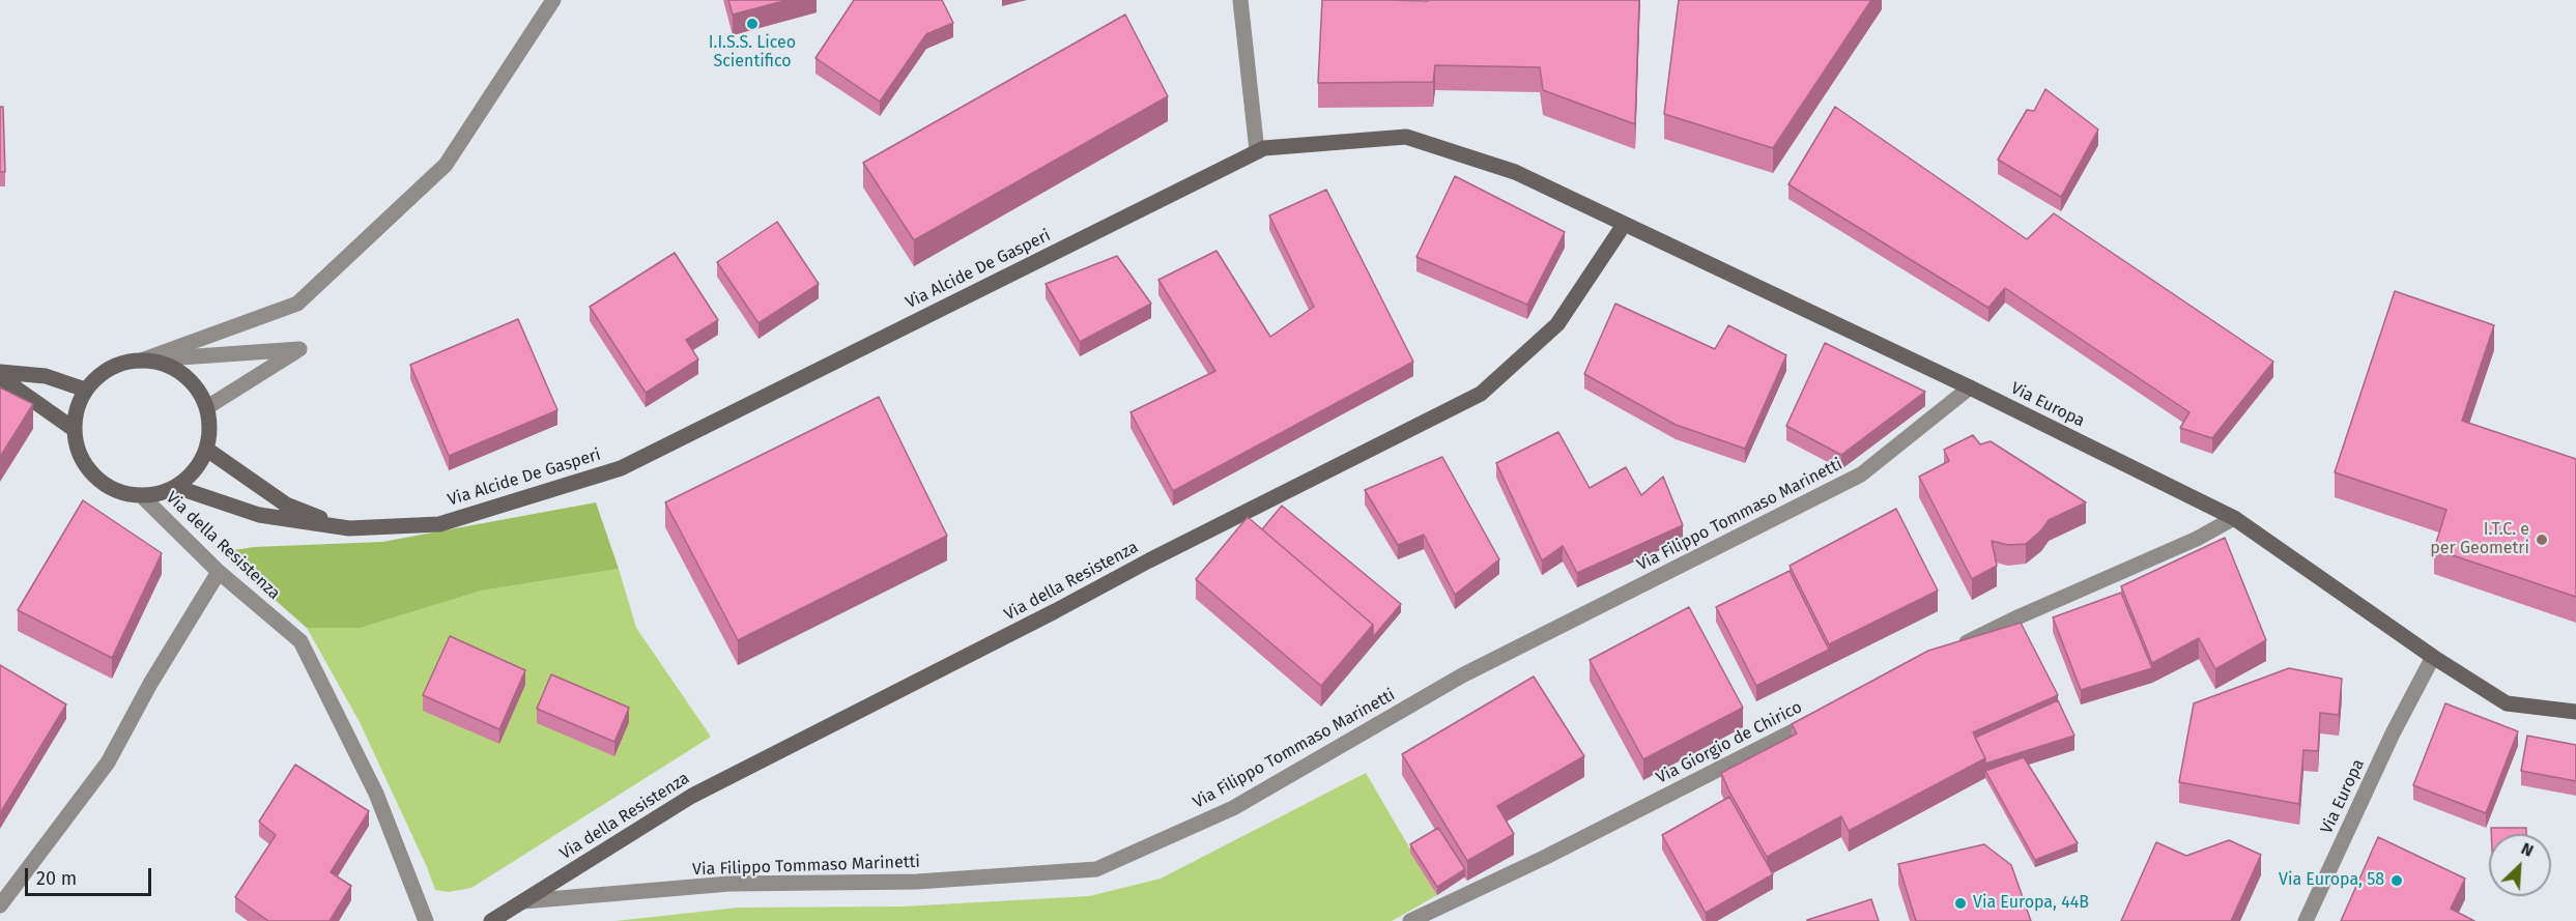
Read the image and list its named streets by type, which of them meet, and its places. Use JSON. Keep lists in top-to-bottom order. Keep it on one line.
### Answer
{"streets":{"main road":["Via Alcide De Gasperi","Via Europa","Via della Resistenza"],"street":["Via Filippo Tommaso Marinetti","Via Giorgio de Chirico"]},"crossings":[["Via Alcide De Gasperi","Via Europa"],["Via Alcide De Gasperi","Via della Resistenza"],["Via Europa","Via Filippo Tommaso Marinetti"],["Via Europa","Via della Resistenza"],["Via Filippo Tommaso Marinetti","Via della Resistenza"]],"places":["I.I.S.S. Liceo Scientifico","I.T.C. e per Geometri","Via Europa, 58","Via Europa, 44B"],"scale_bar":"20 m","north":"top right"}
